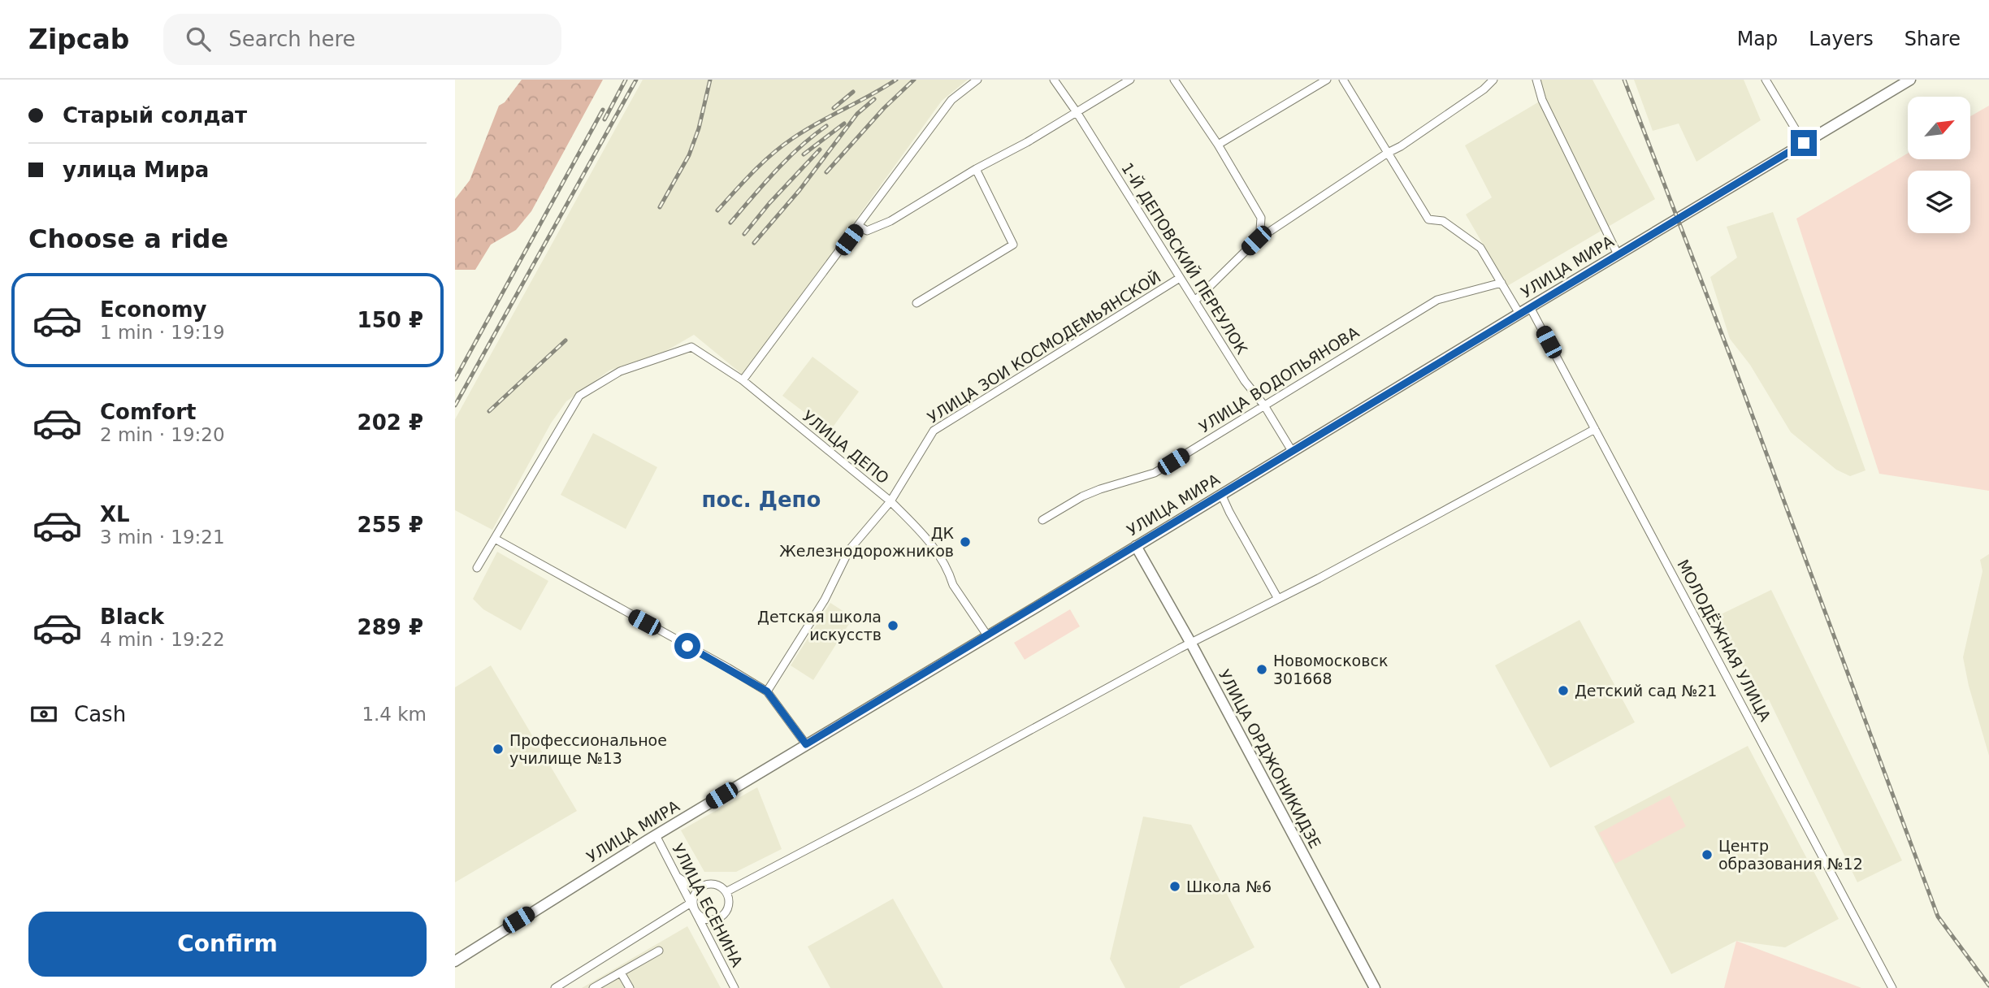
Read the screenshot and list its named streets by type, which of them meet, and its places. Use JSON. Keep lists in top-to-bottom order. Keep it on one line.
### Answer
{"streets":{"main road":["УЛИЦА МИРА","УЛИЦА ОРДЖОНИКИДЗЕ"],"street":["1-Й ДЕПОВСКИЙ ПЕРЕУЛОК","УЛИЦА ЗОИ КОСМОДЕМЬЯНСКОЙ","УЛИЦА ВОДОПЬЯНОВА","УЛИЦА ДЕПО","МОЛОДЁЖНАЯ УЛИЦА","УЛИЦА ЕСЕНИНА"]},"crossings":[["1-Й ДЕПОВСКИЙ ПЕРЕУЛОК","УЛИЦА МИРА"],["1-Й ДЕПОВСКИЙ ПЕРЕУЛОК","УЛИЦА ЗОИ КОСМОДЕМЬЯНСКОЙ"],["1-Й ДЕПОВСКИЙ ПЕРЕУЛОК","УЛИЦА ВОДОПЬЯНОВА"],["УЛИЦА МИРА","МОЛОДЁЖНАЯ УЛИЦА"],["УЛИЦА МИРА","УЛИЦА ОРДЖОНИКИДЗЕ"],["УЛИЦА МИРА","УЛИЦА ЕСЕНИНА"],["УЛИЦА ЗОИ КОСМОДЕМЬЯНСКОЙ","УЛИЦА ДЕПО"]],"districts":["пос. Депо"],"places":["ДК Железнодорожников","Детская школа искусств","Новомосковск 301668","Детский сад №21","Профессиональное училище №13","Центр образования №12","Школа №6"],"north":"top right","page":{"header":"Zipcab","search":"Search here","nav":["Map","Layers","Share"],"banner":["Старый солдат","улица Мира"],"heading":"Choose a ride","list":[{"name":"Economy","note":"1 min · 19:19","value":"150 ₽"},{"name":"Comfort","note":"2 min · 19:20","value":"202 ₽"},{"name":"XL","note":"3 min · 19:21","value":"255 ₽"},{"name":"Black","note":"4 min · 19:22","value":"289 ₽"}],"pay":["Cash","1.4 km"],"buttons":"Confirm"}}
